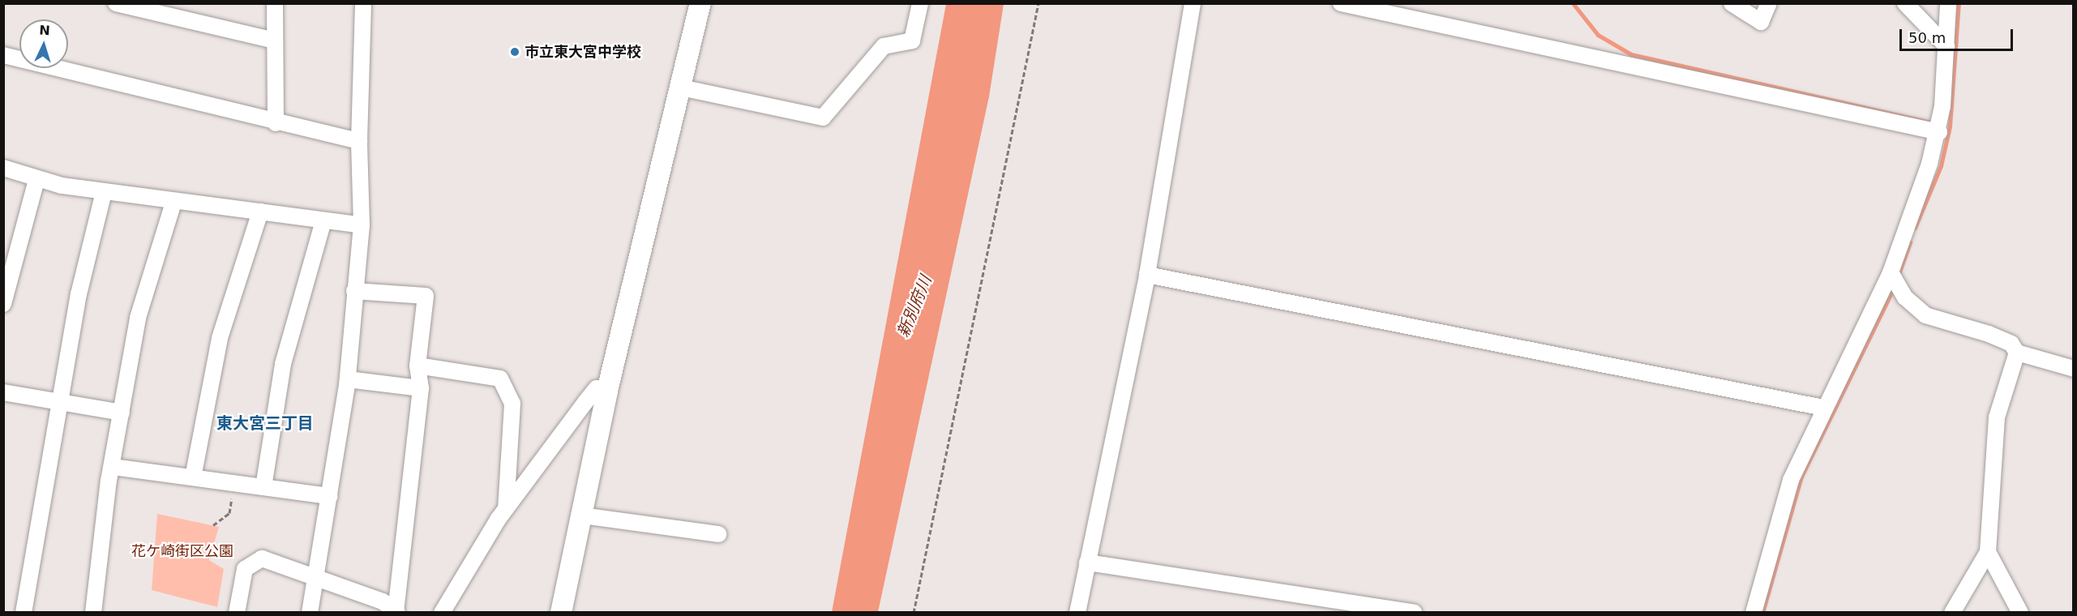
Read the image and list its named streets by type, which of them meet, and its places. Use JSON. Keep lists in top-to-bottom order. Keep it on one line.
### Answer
{"districts":["東大宮三丁目"],"water":["新別府川"],"parks":["花ケ崎街区公園"],"places":["市立東大宮中学校"],"scale_bar":"50 m","north":"top"}
